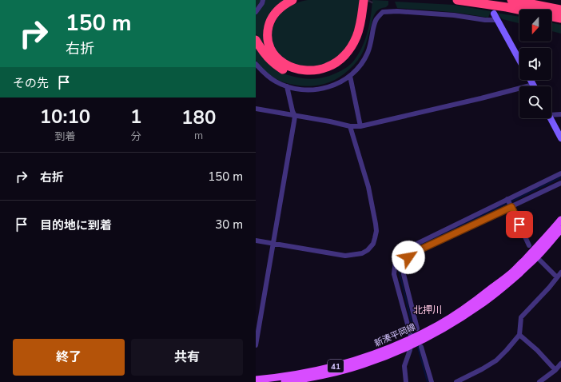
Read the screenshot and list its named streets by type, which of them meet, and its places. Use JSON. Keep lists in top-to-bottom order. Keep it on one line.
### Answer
{"streets":{"main road":["新湊平岡線","41"]},"districts":["北押川"],"north":"bottom","page":{"turn":["150 m","右折"],"then":"その先","eta":["10:10","到着","1","分","180","m"],"list":[{"name":"右折","value":"150 m"},{"name":"目的地に到着","value":"30 m"}],"buttons":["終了","共有"]}}
